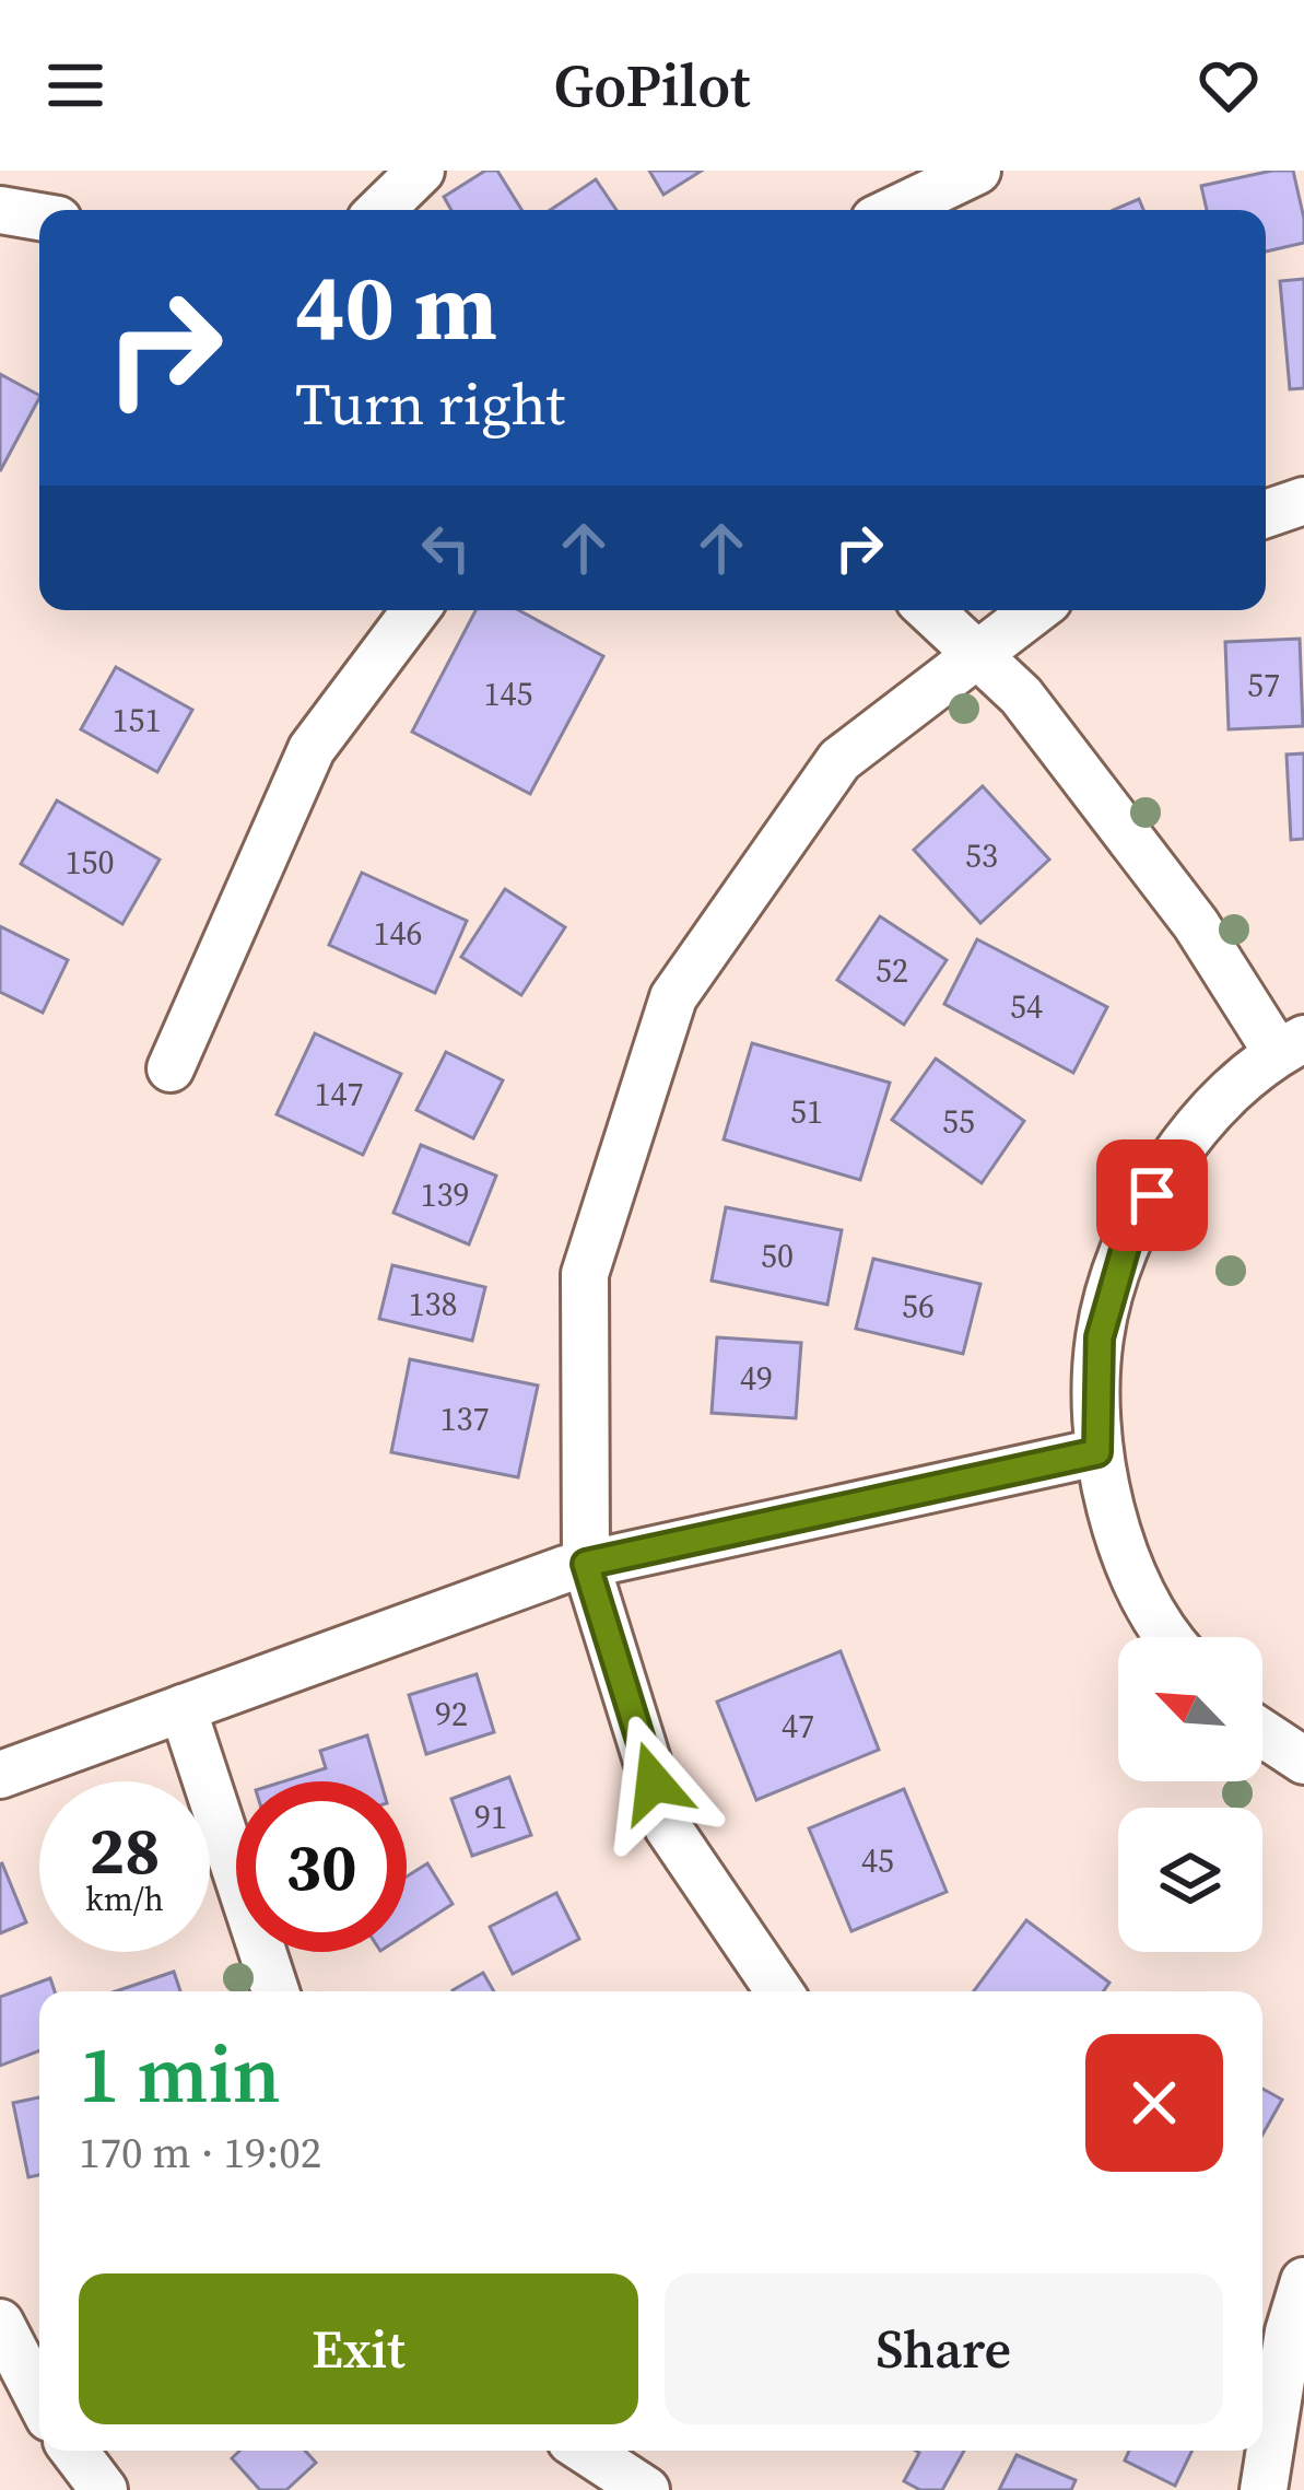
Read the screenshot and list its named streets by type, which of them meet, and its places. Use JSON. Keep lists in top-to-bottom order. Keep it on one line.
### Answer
{"house_numbers":["57","145","151","53","150","146","52","54","147","51","55","139","50","138","56","49","137","92","47","91","45"],"north":"top left","page":{"header":"GoPilot","turn":["40 m","Turn right"],"speed":"28 km/h","limit":"30","heading":["1 min","170 m · 19:02"],"buttons":["Exit","Share"]}}
